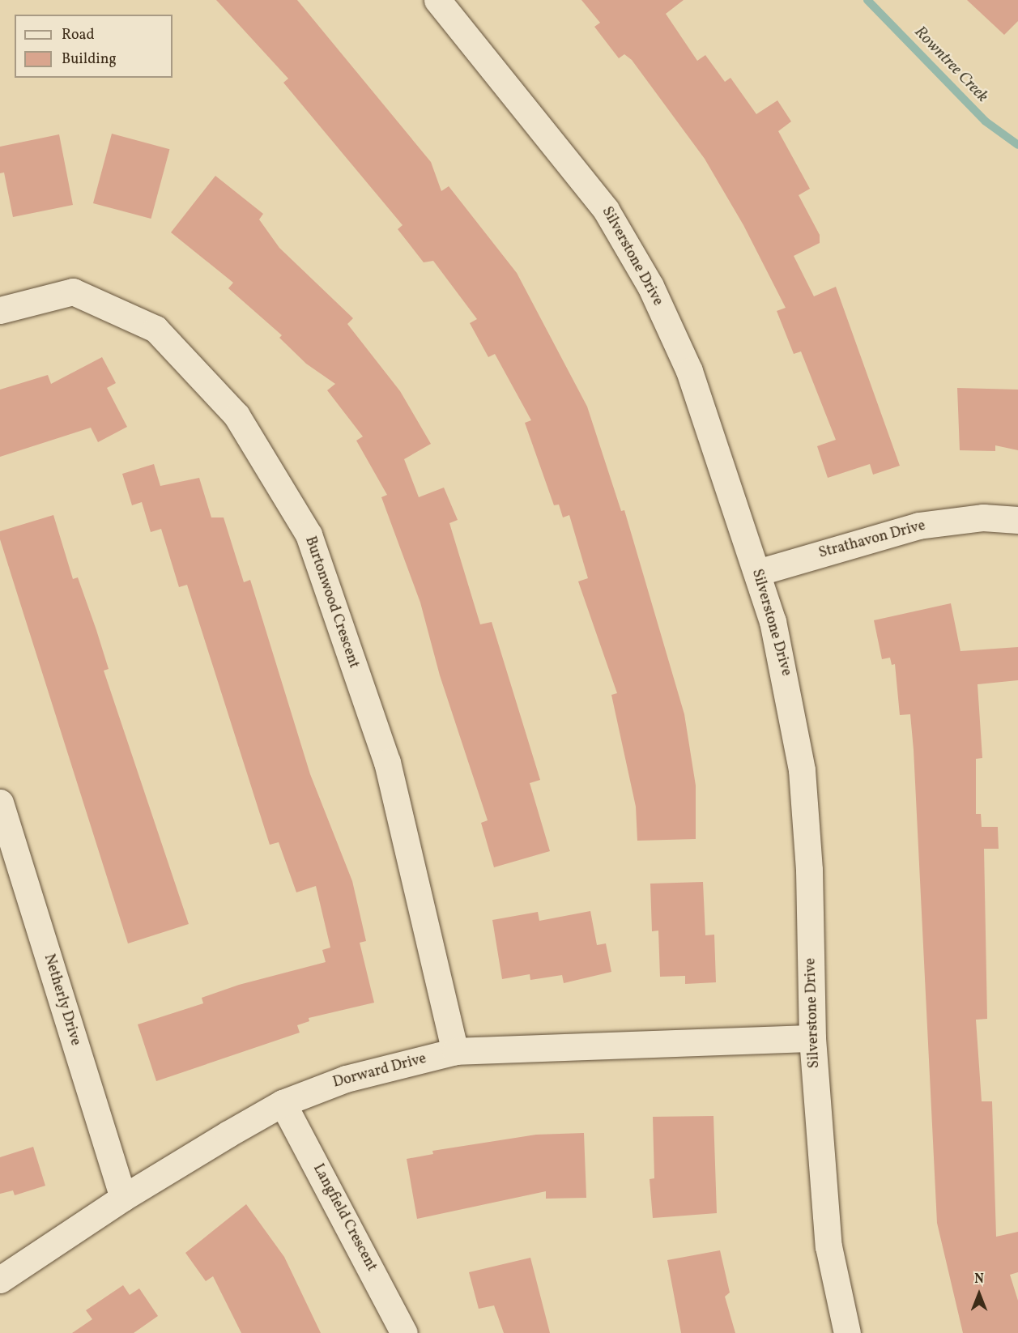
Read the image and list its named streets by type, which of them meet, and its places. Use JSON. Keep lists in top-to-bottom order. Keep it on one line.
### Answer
{"streets":{"street":["Silverstone Drive","Strathavon Drive","Burtonwood Crescent","Netherly Drive","Dorward Drive","Langfield Crescent"]},"crossings":[["Silverstone Drive","Strathavon Drive"],["Silverstone Drive","Dorward Drive"],["Burtonwood Crescent","Dorward Drive"],["Netherly Drive","Dorward Drive"],["Dorward Drive","Langfield Crescent"]],"water":["Rowntree Creek"],"legend":["Road","Building"],"north":"top"}
